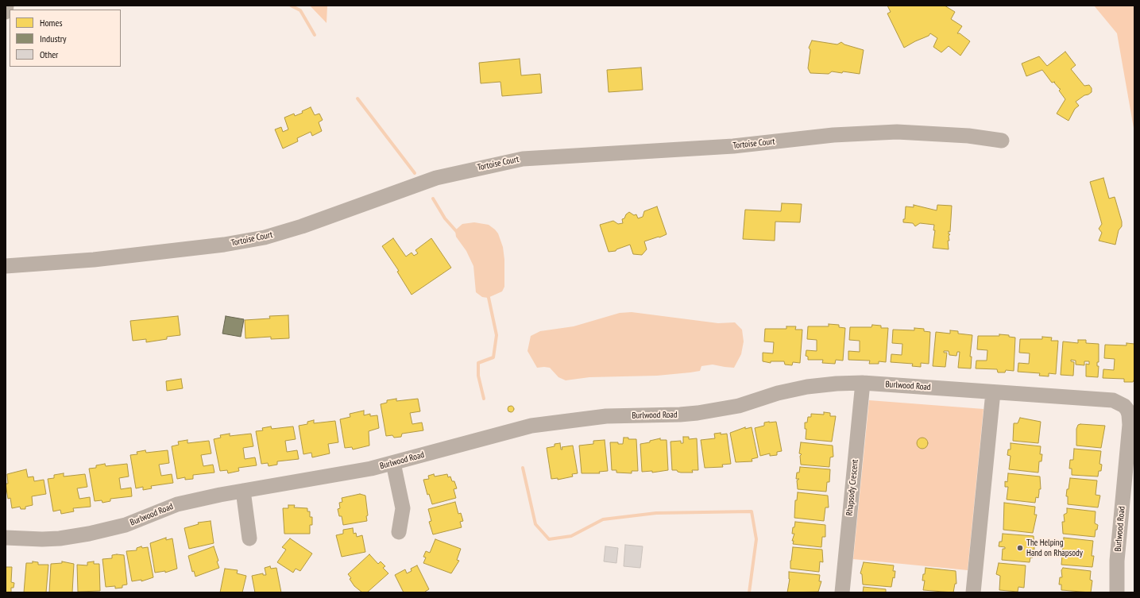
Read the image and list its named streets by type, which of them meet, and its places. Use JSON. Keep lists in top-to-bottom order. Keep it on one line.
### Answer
{"streets":{"street":["Tortoise Court","Burlwood Road","Rhapsody Crescent"]},"crossings":[["Burlwood Road","Rhapsody Crescent"]],"places":["The Helping Hand on Rhapsody"],"legend":["Homes","Industry","Other"]}
